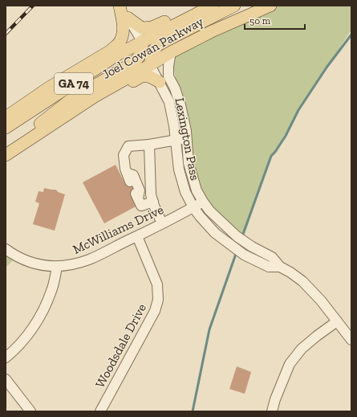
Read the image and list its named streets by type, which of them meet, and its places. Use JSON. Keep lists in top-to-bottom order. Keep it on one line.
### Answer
{"streets":{"main road":["Joel Cowan Parkway","GA 74"],"street":["Lexington Pass","McWilliams Drive","Woodsdale Drive"]},"crossings":[["Joel Cowan Parkway","Lexington Pass"],["Lexington Pass","McWilliams Drive"],["McWilliams Drive","Woodsdale Drive"]],"scale_bar":"50 m"}
